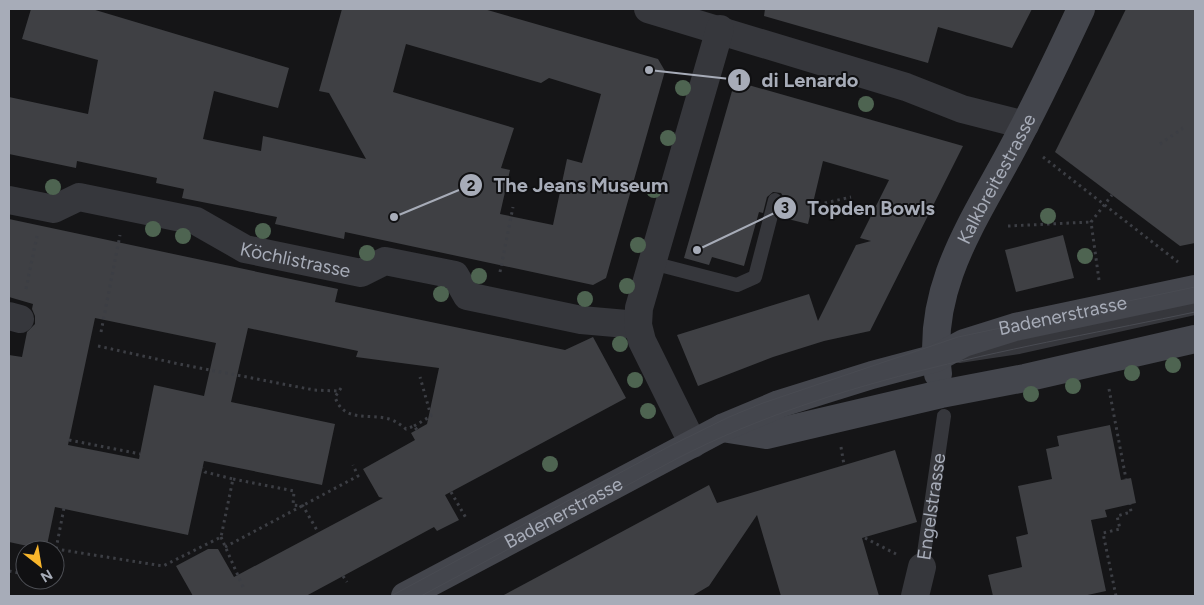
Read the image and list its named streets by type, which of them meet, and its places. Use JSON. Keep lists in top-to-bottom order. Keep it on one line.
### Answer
{"streets":{"street":["Kalkbreitestrasse","Köchlistrasse","Badenerstrasse","Engelstrasse"]},"crossings":[["Kalkbreitestrasse","Badenerstrasse"]],"places":["di Lenardo","The Jeans Museum","Topden Bowls"],"north":"bottom right"}
